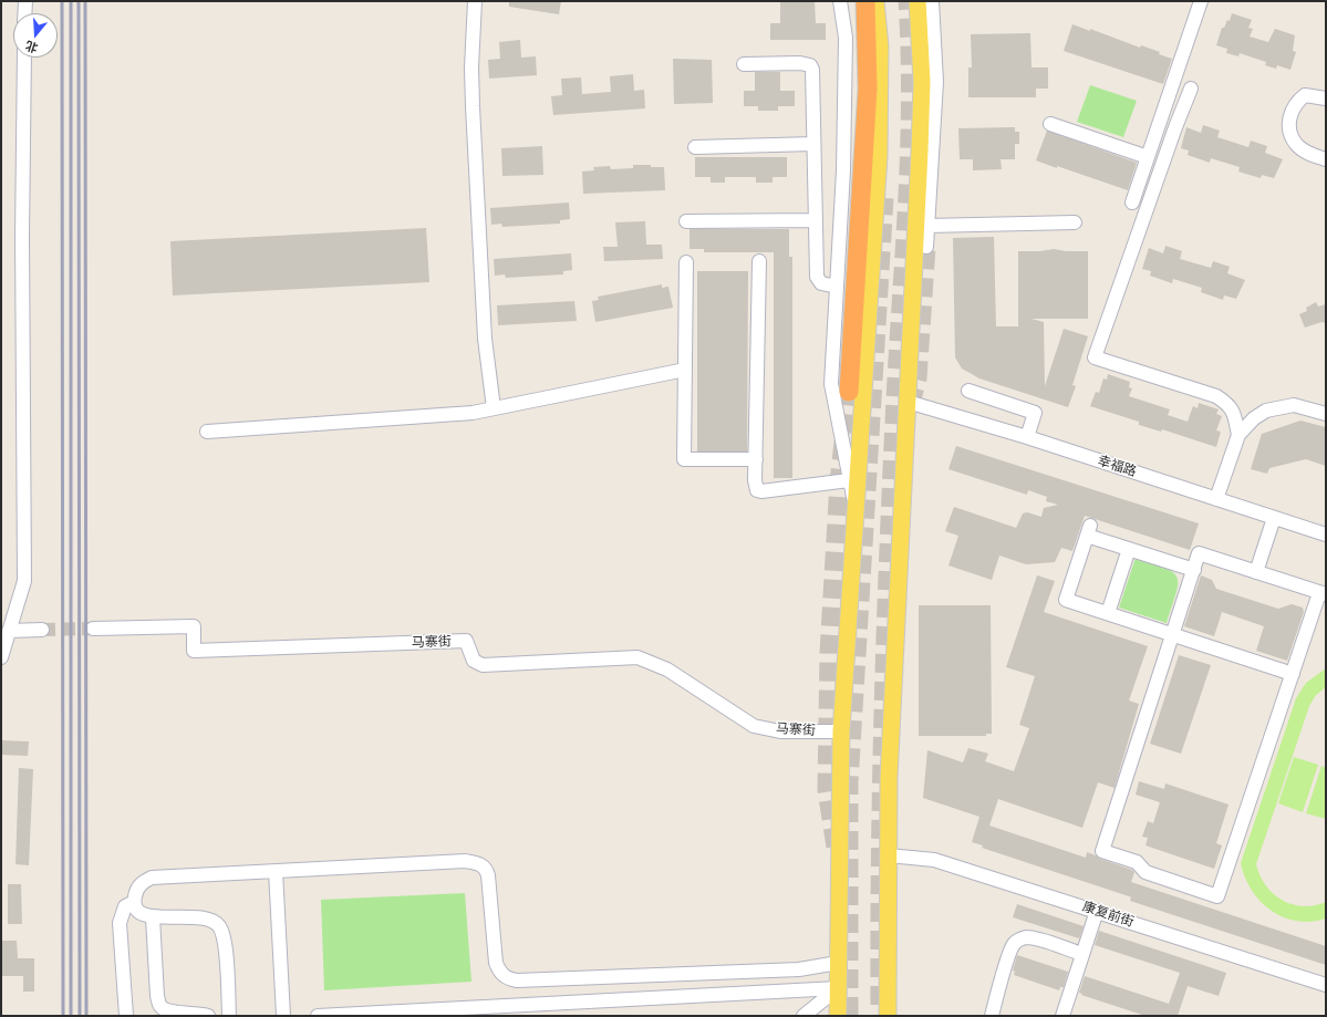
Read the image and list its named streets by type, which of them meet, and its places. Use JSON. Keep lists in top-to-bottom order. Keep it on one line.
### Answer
{"streets":{"street":["幸福路","马寨街","康复前街"]},"north":"bottom"}
